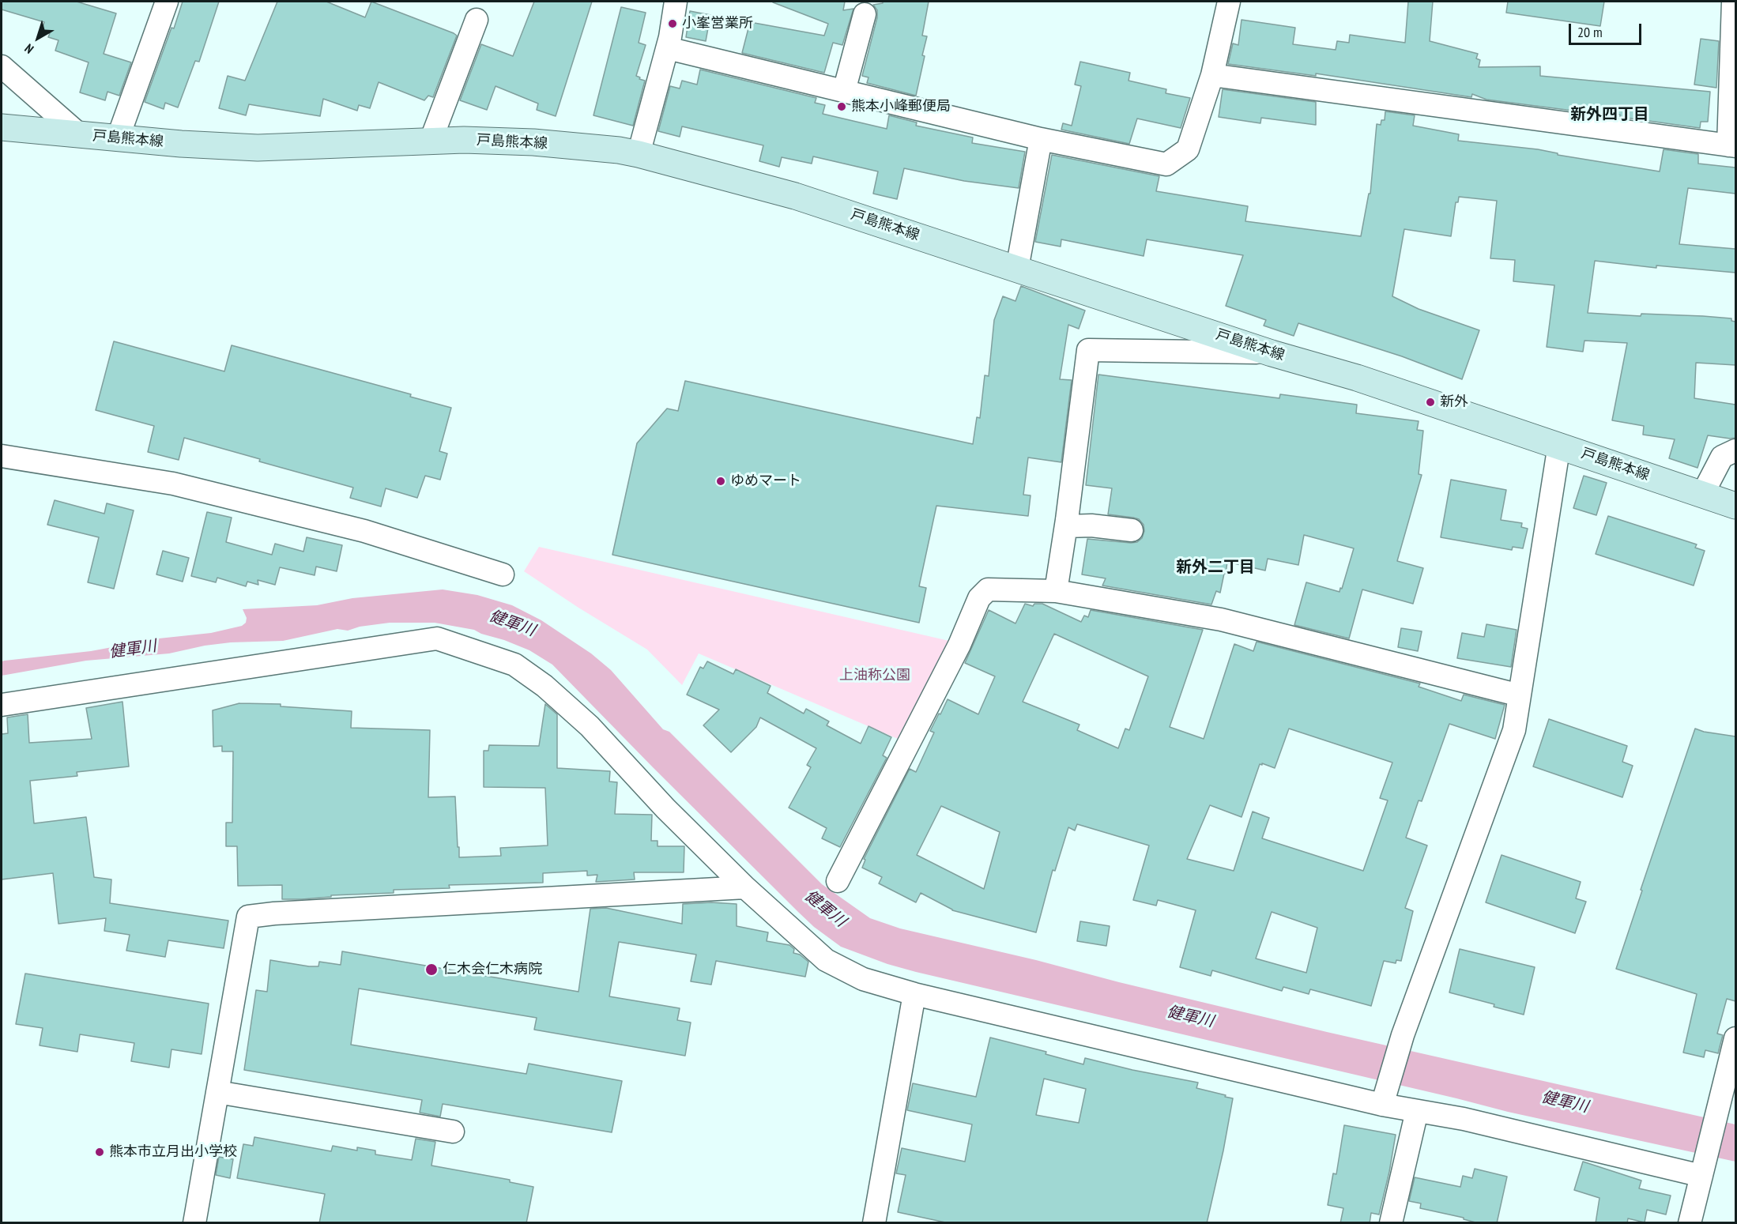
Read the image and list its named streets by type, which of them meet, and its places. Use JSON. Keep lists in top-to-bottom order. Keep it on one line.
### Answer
{"streets":{"main road":["戸島熊本線"]},"districts":["新外四丁目","新外二丁目"],"water":["健軍川"],"parks":["上油称公園"],"places":["小峯営業所","熊本小峰郵便局","新外","ゆめマート","仁木会仁木病院","熊本市立月出小学校"],"scale_bar":"20 m","north":"bottom left"}
